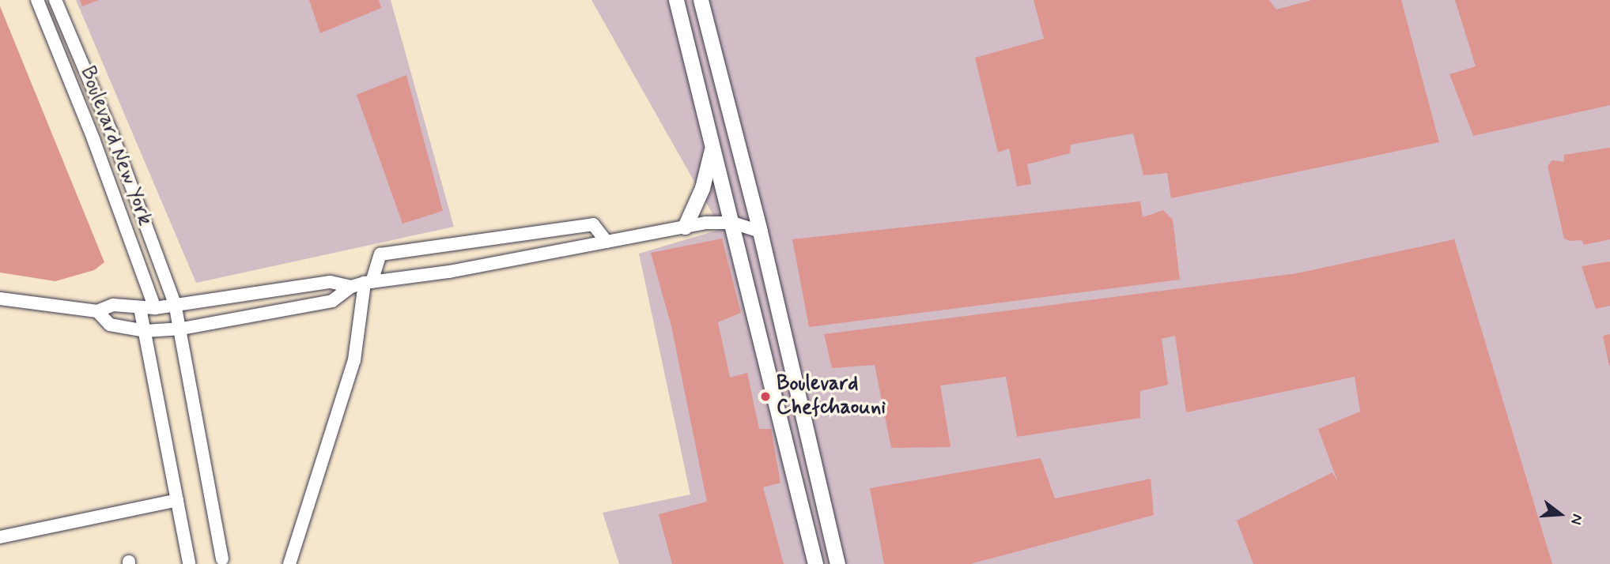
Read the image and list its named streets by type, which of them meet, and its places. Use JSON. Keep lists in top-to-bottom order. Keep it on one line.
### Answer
{"streets":{"street":["Boulevard New York"]},"places":["Boulevard Chefchaouni"],"north":"right"}
